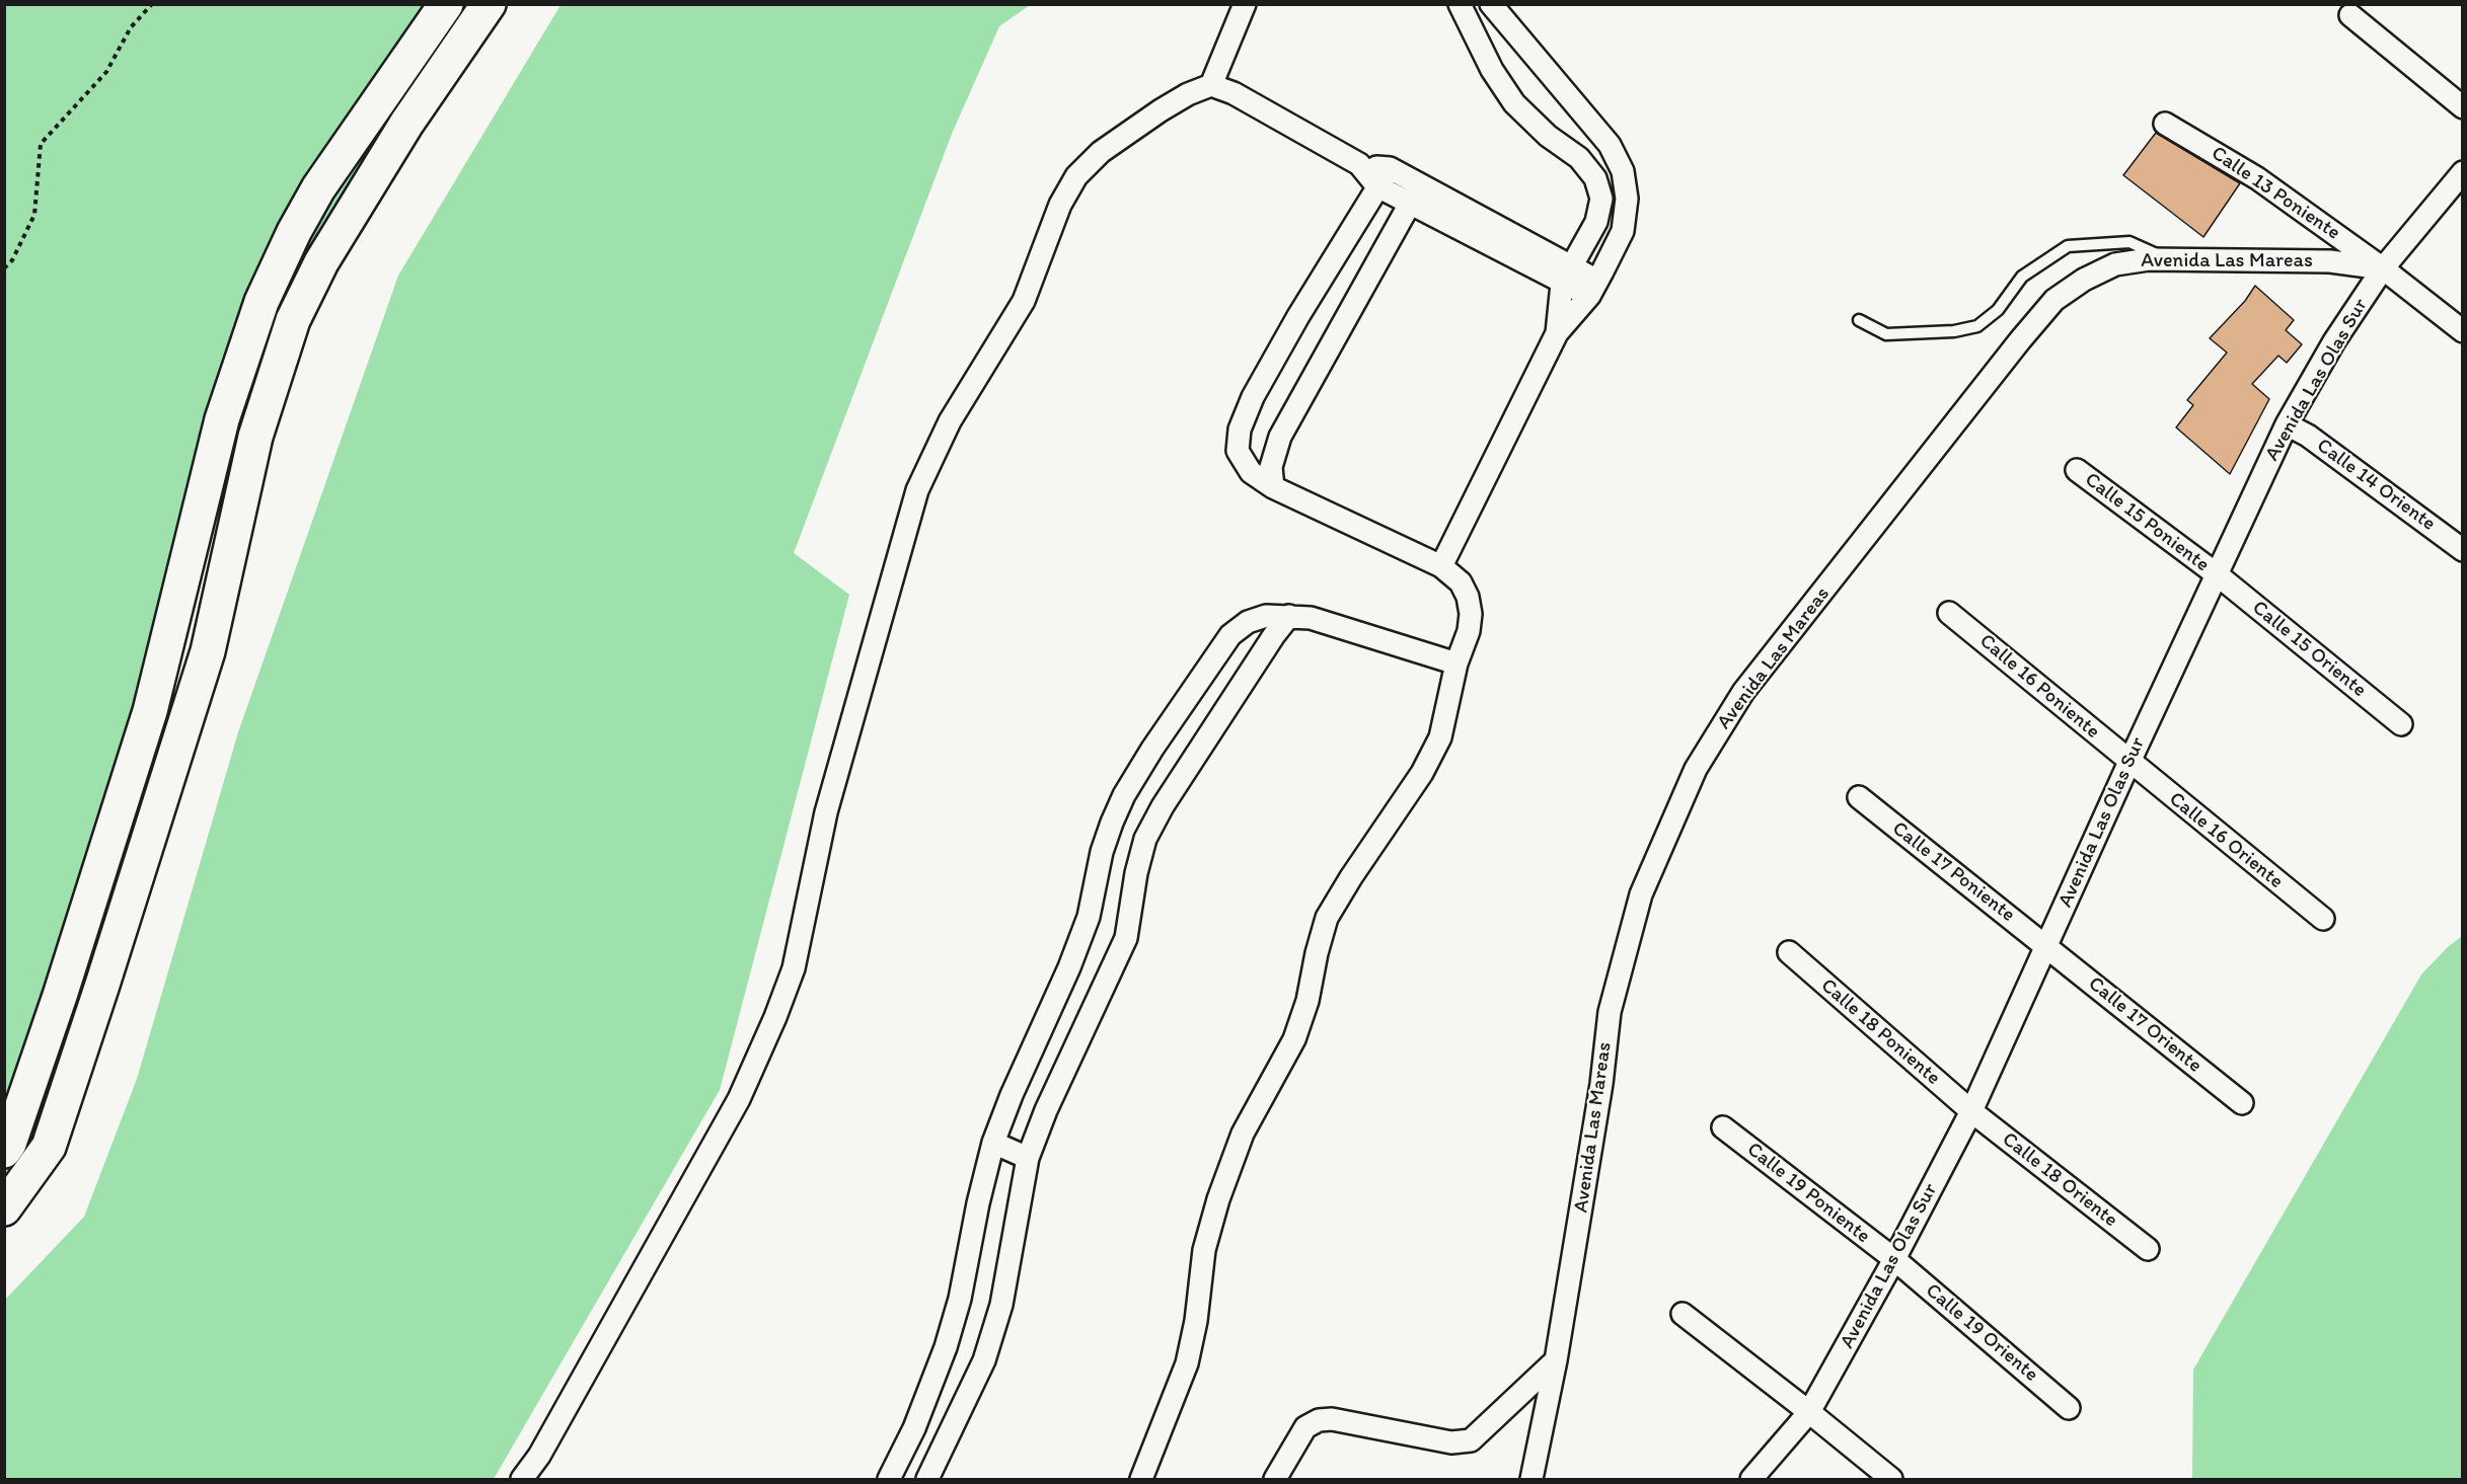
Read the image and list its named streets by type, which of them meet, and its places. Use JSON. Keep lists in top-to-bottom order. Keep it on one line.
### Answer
{"streets":{"street":["Calle 13 Poniente","Avenida Las Mareas","Avenida Las Olas Sur","Calle 14 Oriente","Calle 15 Poniente","Calle 15 Oriente","Calle 16 Poniente","Calle 16 Oriente","Calle 17 Poniente","Calle 17 Oriente","Calle 18 Poniente","Calle 18 Oriente","Calle 19 Poniente","Calle 19 Oriente"]},"crossings":[["Calle 13 Poniente","Avenida Las Mareas"],["Calle 13 Poniente","Avenida Las Olas Sur"],["Avenida Las Mareas","Avenida Las Olas Sur"],["Avenida Las Olas Sur","Calle 14 Oriente"],["Avenida Las Olas Sur","Calle 15 Poniente"],["Avenida Las Olas Sur","Calle 15 Oriente"],["Avenida Las Olas Sur","Calle 16 Poniente"],["Avenida Las Olas Sur","Calle 16 Oriente"],["Avenida Las Olas Sur","Calle 17 Poniente"],["Avenida Las Olas Sur","Calle 17 Oriente"],["Avenida Las Olas Sur","Calle 18 Poniente"],["Avenida Las Olas Sur","Calle 18 Oriente"],["Avenida Las Olas Sur","Calle 19 Poniente"],["Avenida Las Olas Sur","Calle 19 Oriente"],["Calle 15 Poniente","Calle 15 Oriente"],["Calle 16 Poniente","Calle 16 Oriente"],["Calle 17 Poniente","Calle 17 Oriente"],["Calle 18 Poniente","Calle 18 Oriente"],["Calle 19 Poniente","Calle 19 Oriente"]]}
